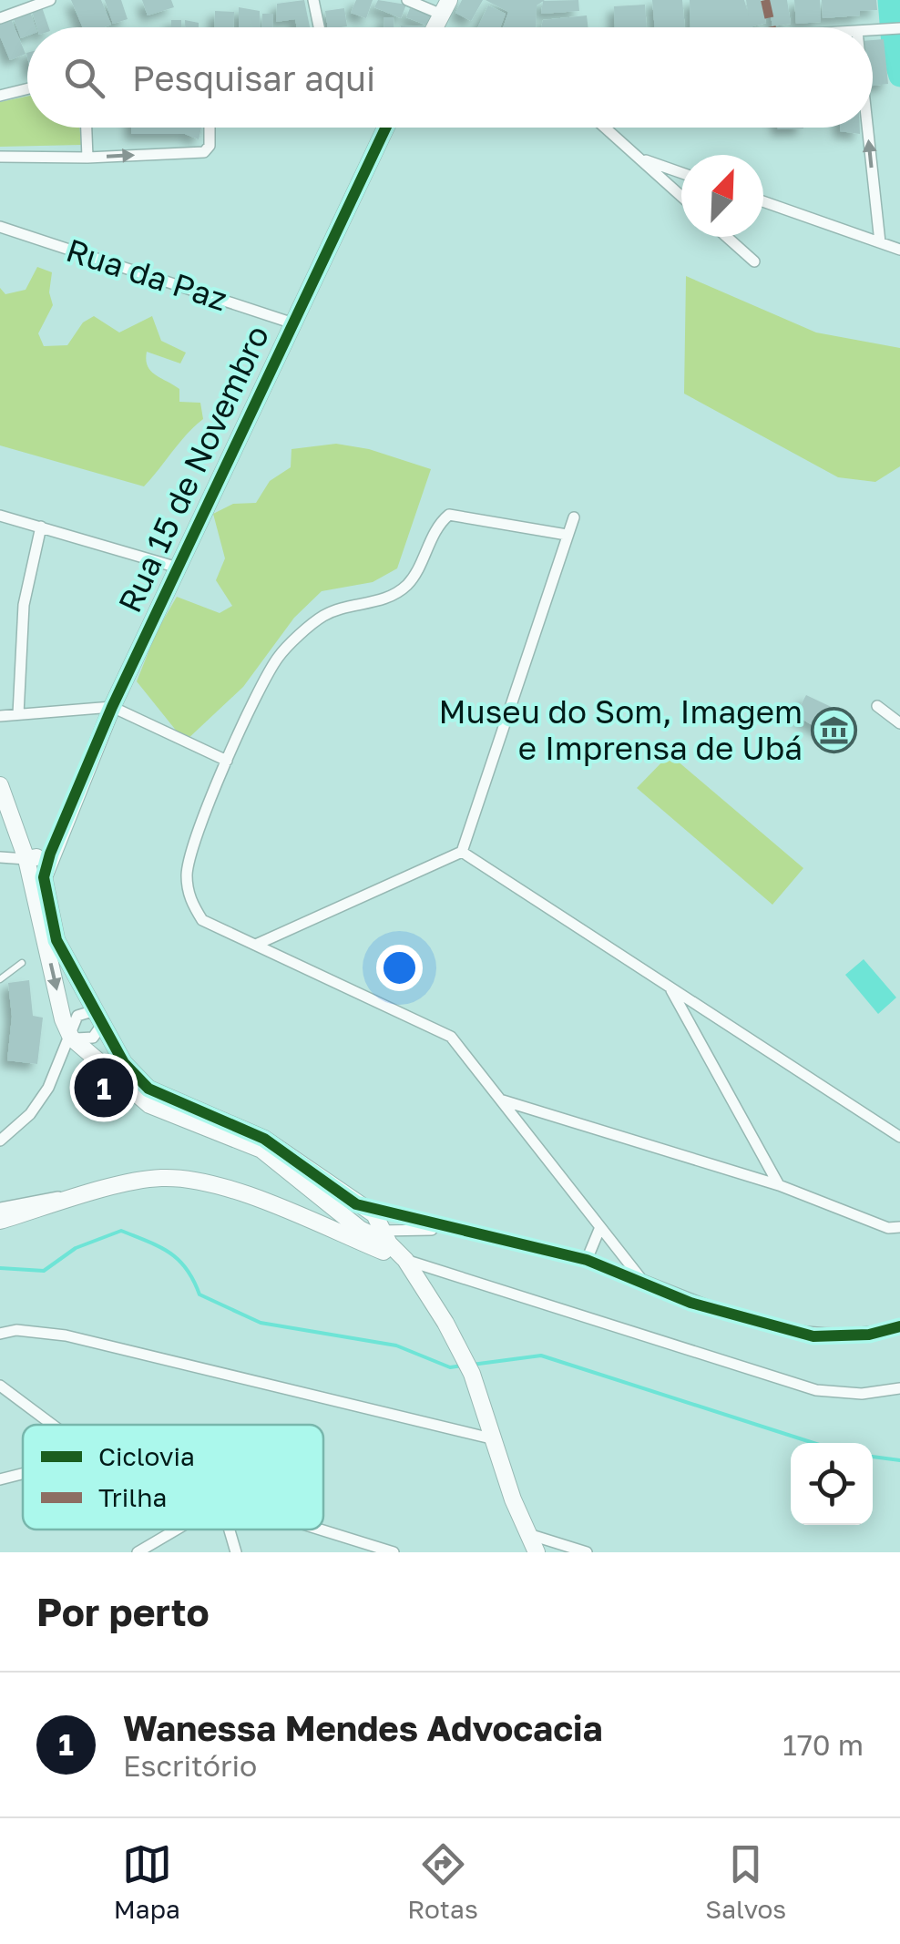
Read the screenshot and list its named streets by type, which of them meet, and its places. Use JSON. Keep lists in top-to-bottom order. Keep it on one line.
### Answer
{"streets":{"street":["Rua da Paz","Rua 15 de Novembro"]},"crossings":[["Rua da Paz","Rua 15 de Novembro"]],"places":{"museum":["Museu do Som, Imagem e Imprensa de Ubá"]},"legend":["Ciclovia","Trilha"],"north":"top right","page":{"search":"Pesquisar aqui","pins":"1","heading":"Por perto","list":[{"mark":"1","name":"Wanessa Mendes Advocacia","note":"Escritório","value":"170 m"}],"nav":["Mapa","Rotas","Salvos"]}}
